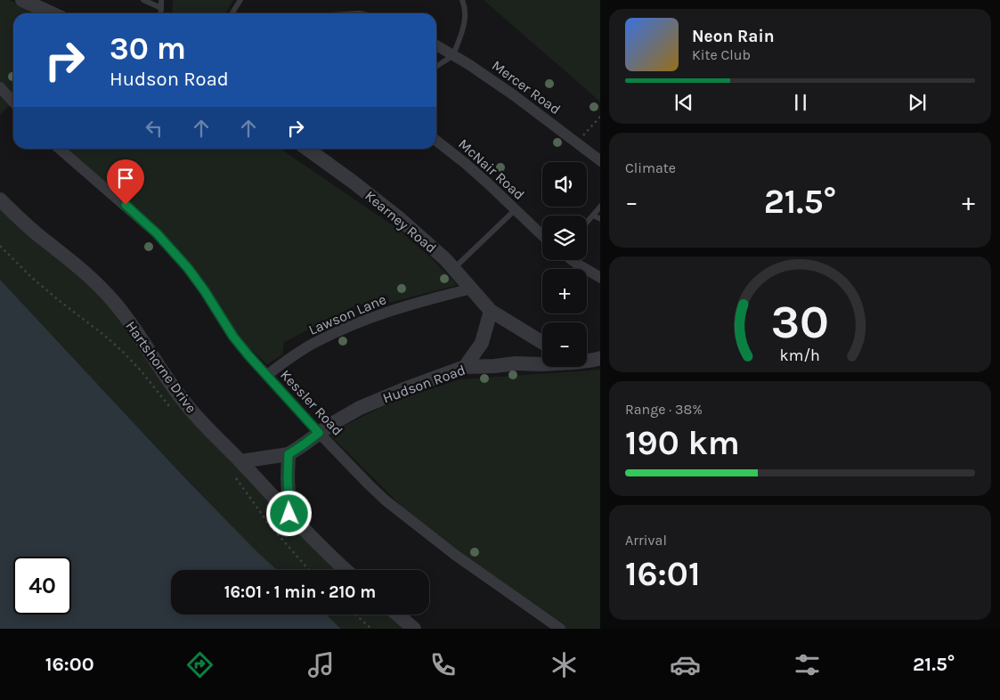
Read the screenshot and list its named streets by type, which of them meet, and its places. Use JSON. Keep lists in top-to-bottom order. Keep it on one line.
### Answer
{"streets":{"street":["Mercer Road","McNair Road","Kearney Road","Lawson Lane","Hartshorne Drive","Hudson Road","Kessler Road"]},"crossings":[["Kearney Road","Lawson Lane"],["Lawson Lane","Kessler Road"],["Hartshorne Drive","Hudson Road"],["Hudson Road","Kessler Road"]],"page":{"turn":["30 m","Hudson Road"],"song":["Neon Rain","Kite Club"],"tile":["Climate",["Range · 38%","190 km"],["Arrival","16:01"]],"map_buttons":["+","−"],"heat":["−","21.5°","+"],"limit":"40","trip":"16:01 · 1 min · 210 m","tabs":["16:00","21.5°"],"gauge":["30","km/h"]}}
